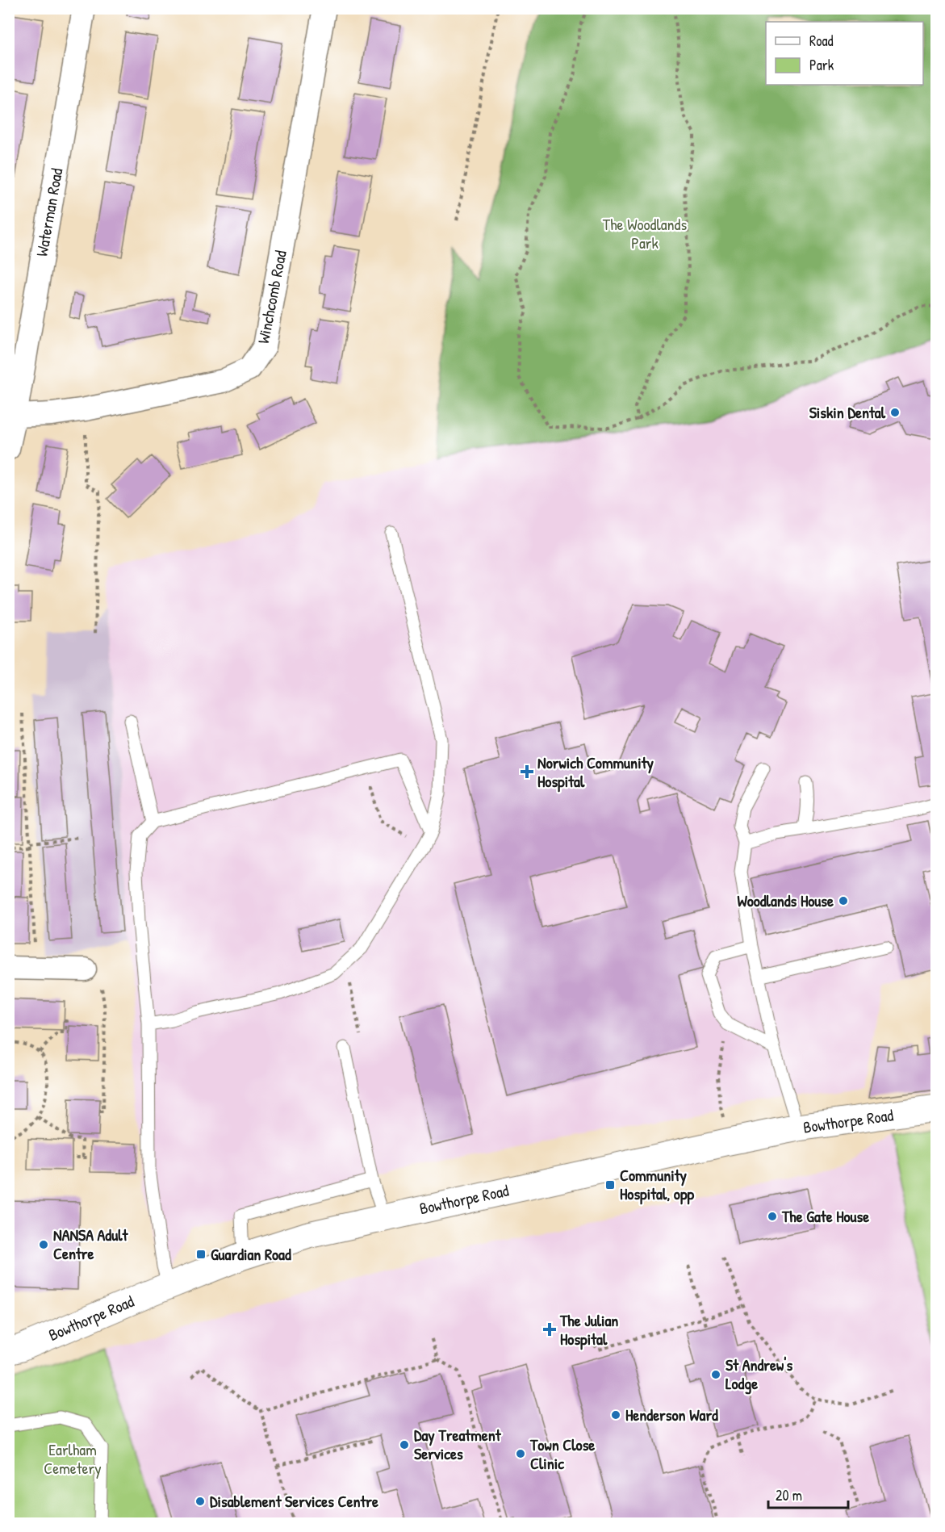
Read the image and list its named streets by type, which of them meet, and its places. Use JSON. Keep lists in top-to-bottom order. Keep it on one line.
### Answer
{"streets":{"street":["Waterman Road","Winchcomb Road","Bowthorpe Road"]},"crossings":[["Waterman Road","Winchcomb Road"]],"parks":["The Woodlands Park","Earlham Cemetery"],"places":{"other":["Siskin Dental","Woodlands House","The Gate House","NANSA Adult Centre","St Andrew's Lodge","Henderson Ward","Day Treatment Services","Town Close Clinic","Disablement Services Centre"],"health":["Norwich Community Hospital","The Julian Hospital"],"transit":["Community Hospital, opp","Guardian Road"]},"legend":["Road","Park"],"scale_bar":"20 m"}
